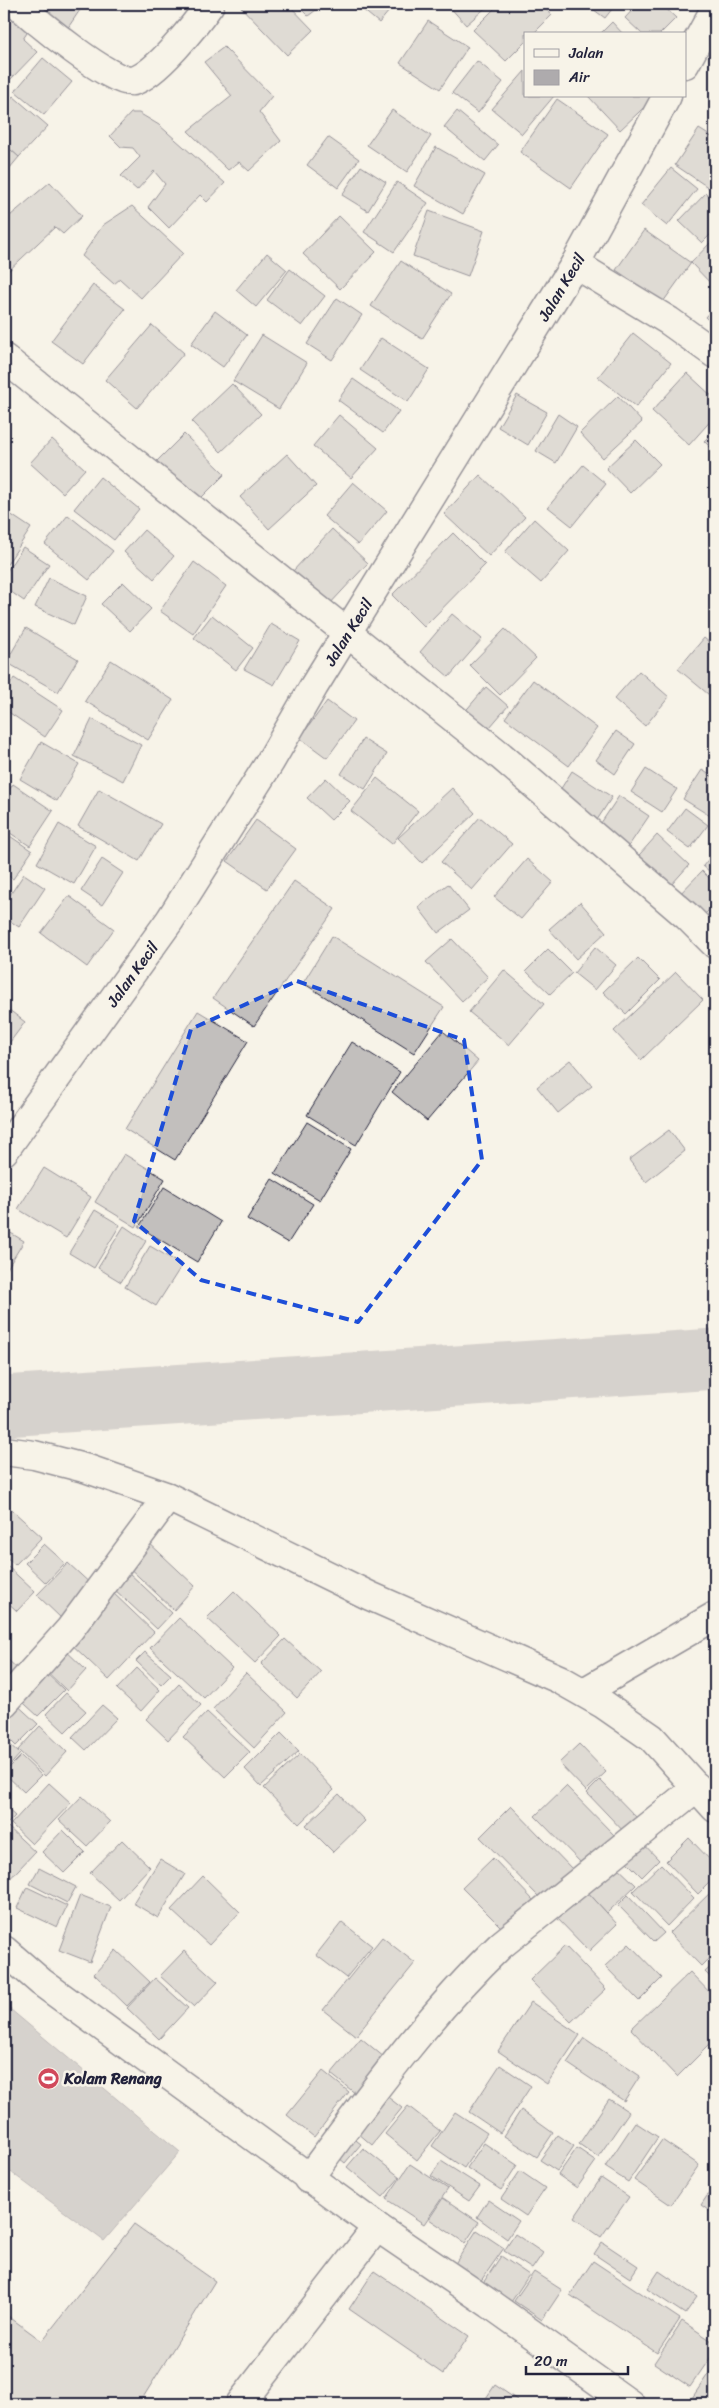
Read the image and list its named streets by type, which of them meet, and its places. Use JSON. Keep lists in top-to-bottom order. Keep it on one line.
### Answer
{"streets":{"street":["Jalan Kecil"]},"places":{"sports":["Kolam Renang"]},"legend":["Jalan","Air"],"scale_bar":"20 m"}
